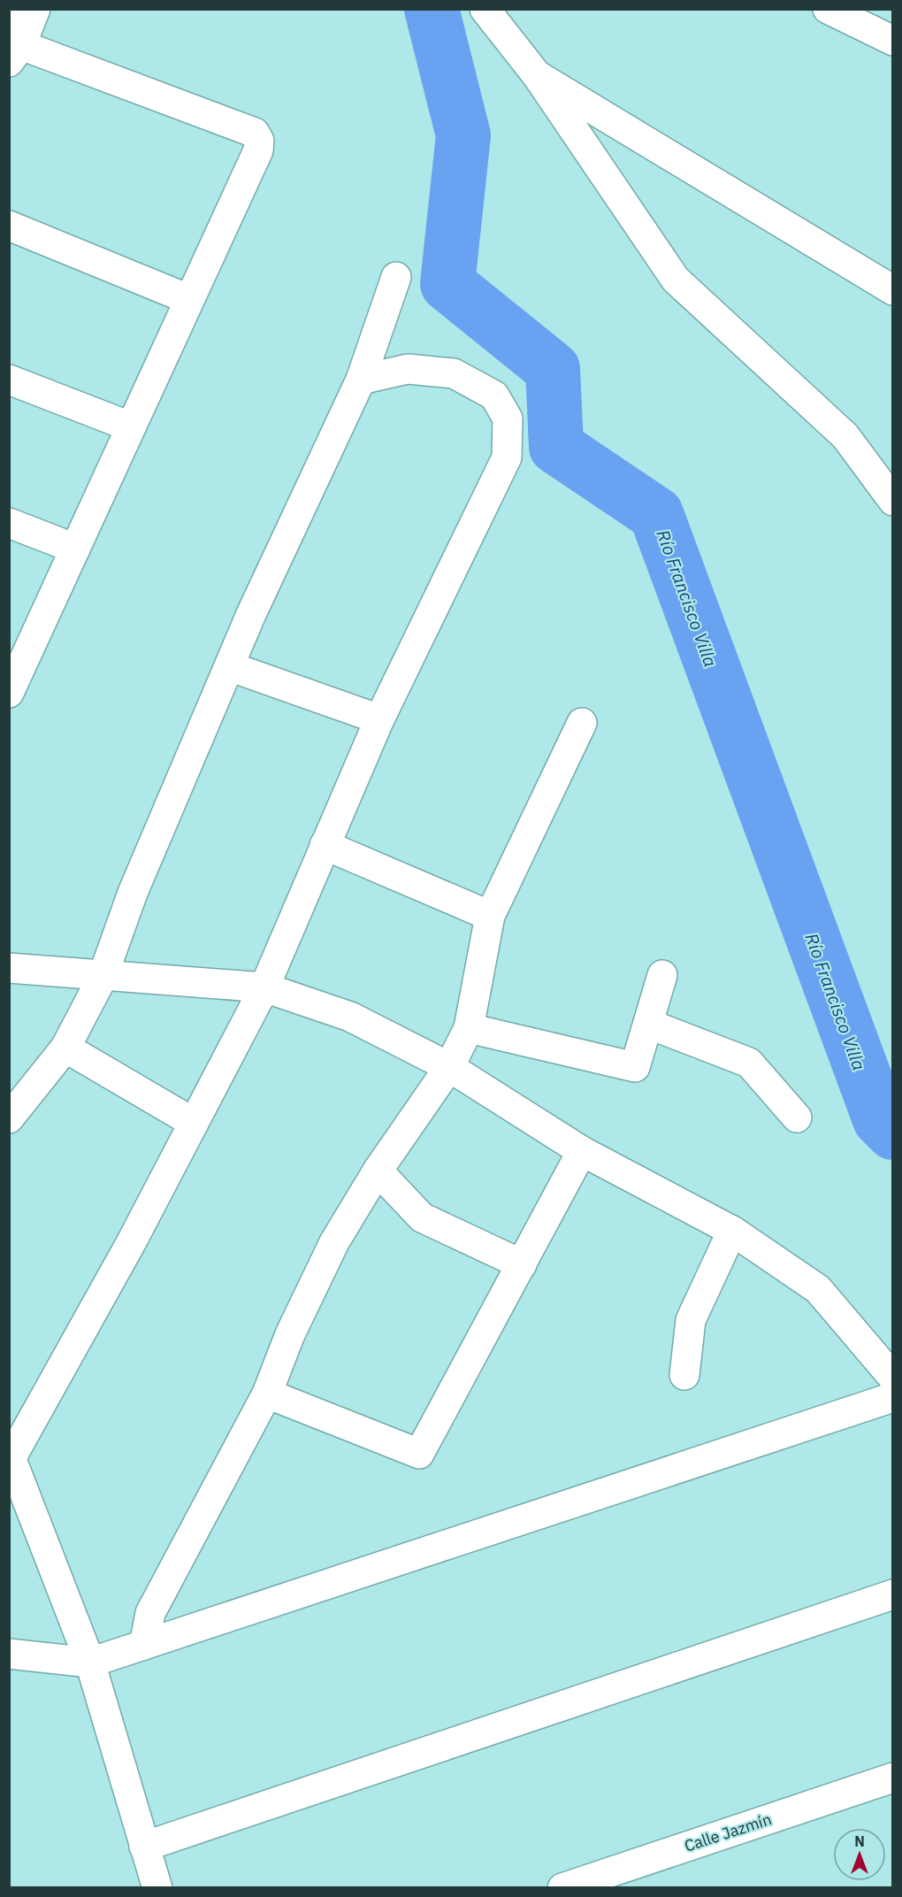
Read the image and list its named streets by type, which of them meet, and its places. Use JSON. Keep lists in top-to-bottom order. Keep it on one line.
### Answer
{"streets":{"street":["Calle Jazmín"]},"water":["Río Francisco Villa"],"north":"top"}
